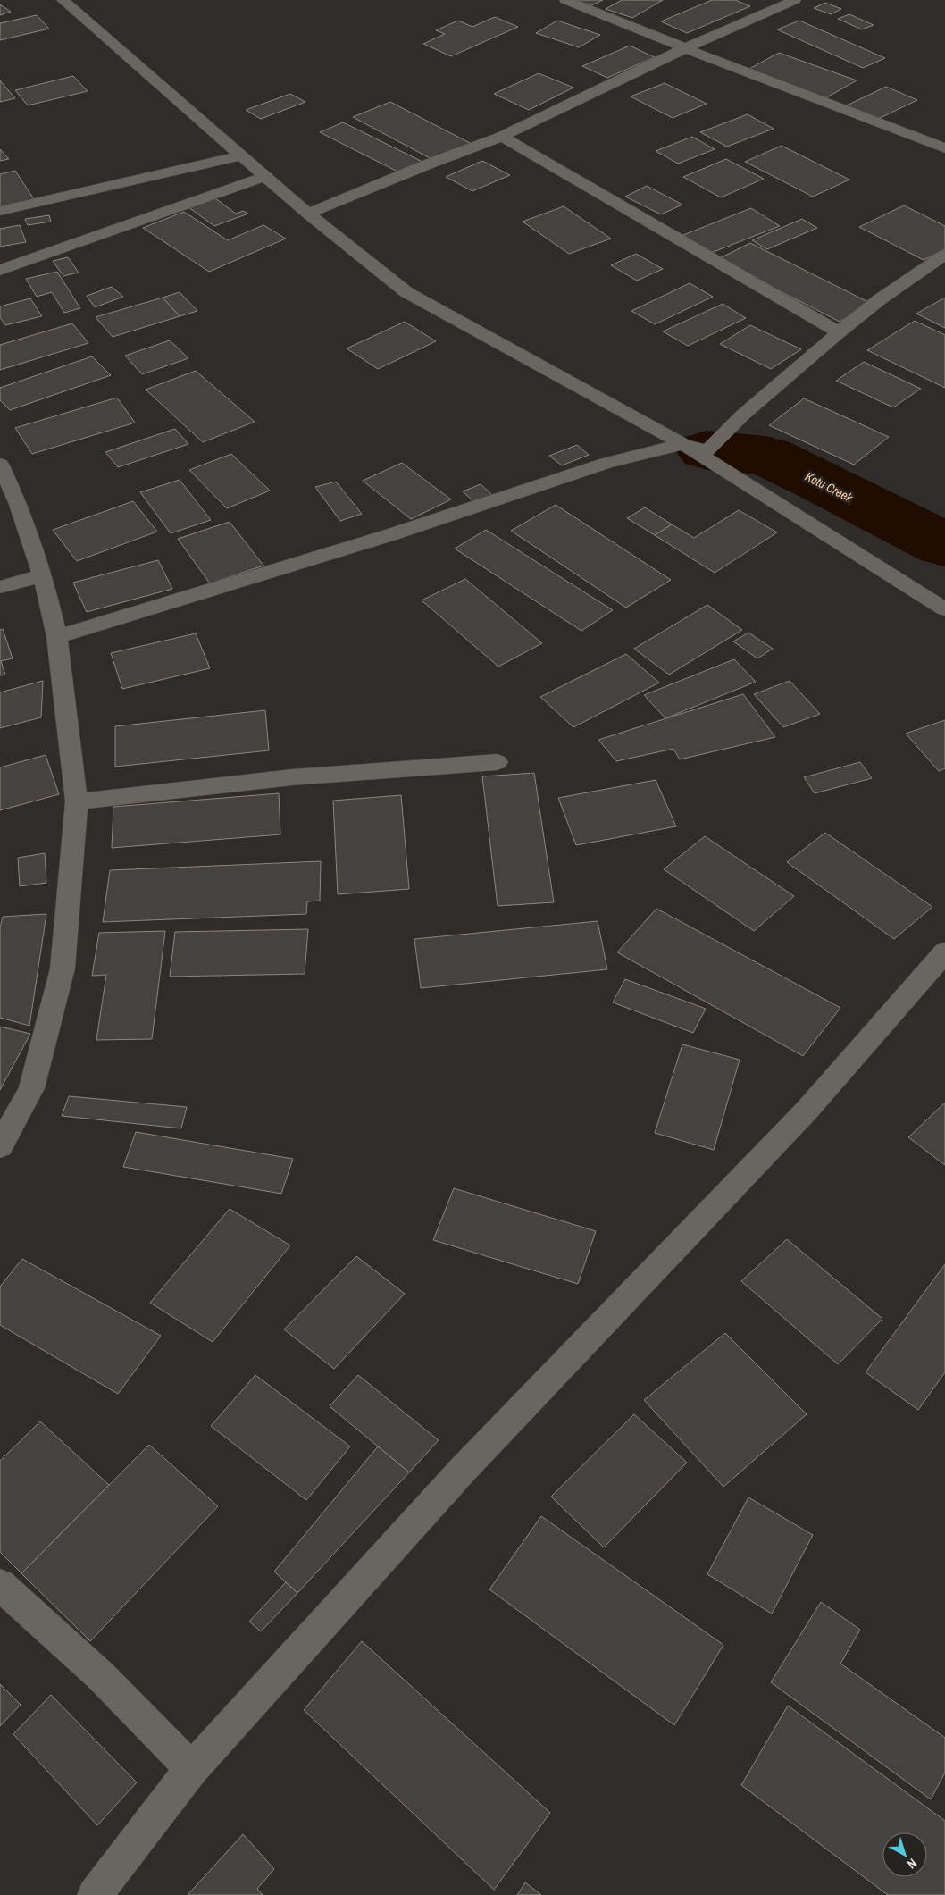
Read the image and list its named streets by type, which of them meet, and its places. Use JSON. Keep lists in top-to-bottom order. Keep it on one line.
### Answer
{"water":["Kotu Creek"],"north":"bottom right"}
